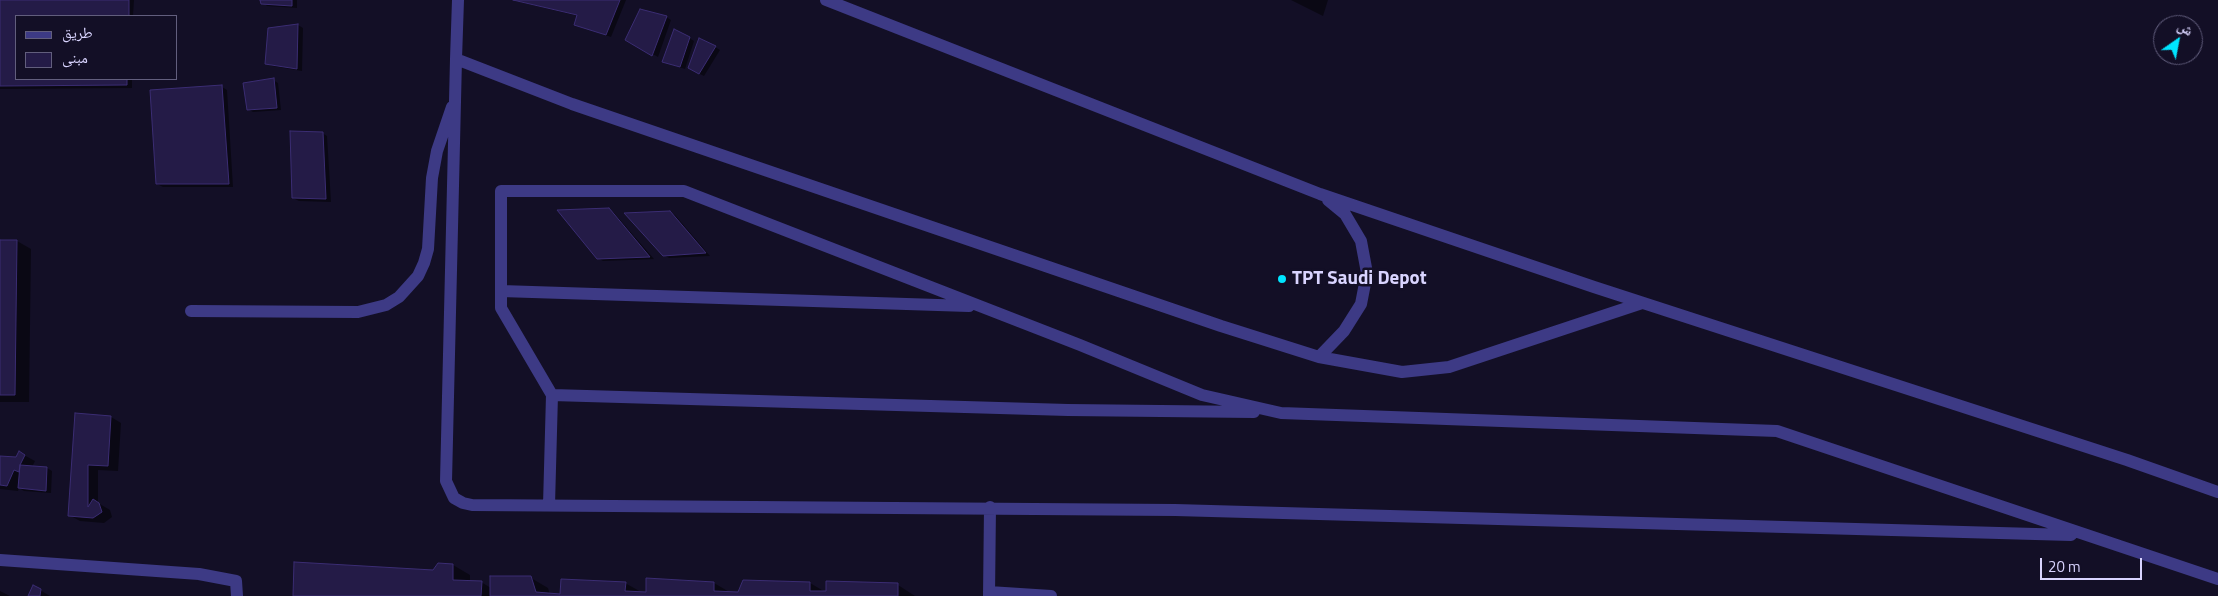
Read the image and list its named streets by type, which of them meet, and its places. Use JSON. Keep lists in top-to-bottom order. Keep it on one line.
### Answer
{"places":["TPT Saudi Depot"],"legend":["طريق","مبنى"],"scale_bar":"20 m","north":"top right"}
